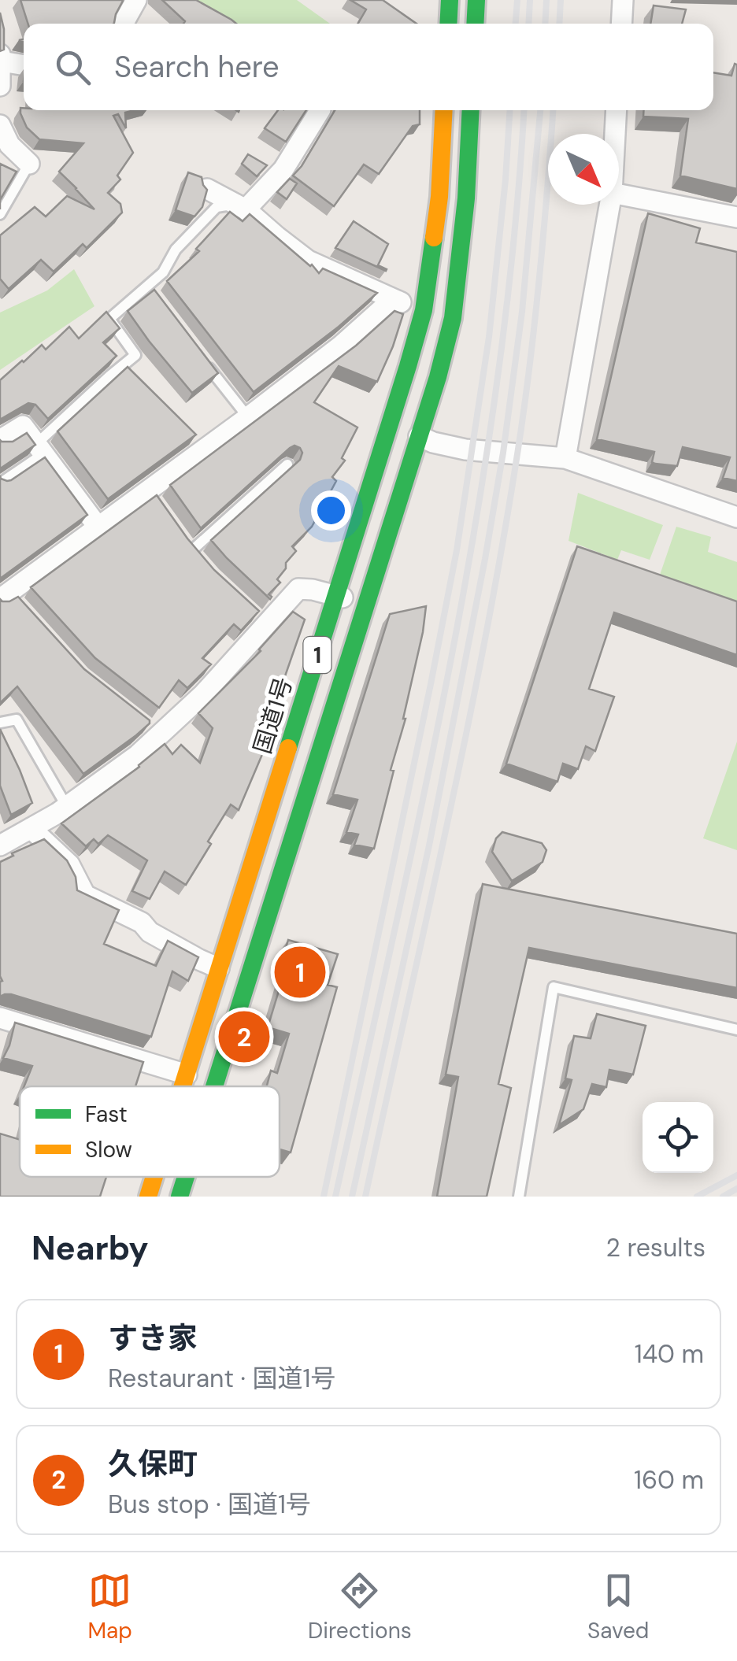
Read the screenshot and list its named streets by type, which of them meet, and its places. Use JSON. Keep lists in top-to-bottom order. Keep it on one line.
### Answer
{"streets":{"highway":["1","国道1号"]},"legend":["Fast","Slow"],"north":"bottom right","page":{"search":"Search here","pins":["1","2"],"heading":["Nearby","2 results"],"list":[{"mark":"1","name":"すき家","note":"Restaurant · 国道1号","value":"140 m"},{"mark":"2","name":"久保町","note":"Bus stop · 国道1号","value":"160 m"}],"nav":["Map","Directions","Saved"]}}
